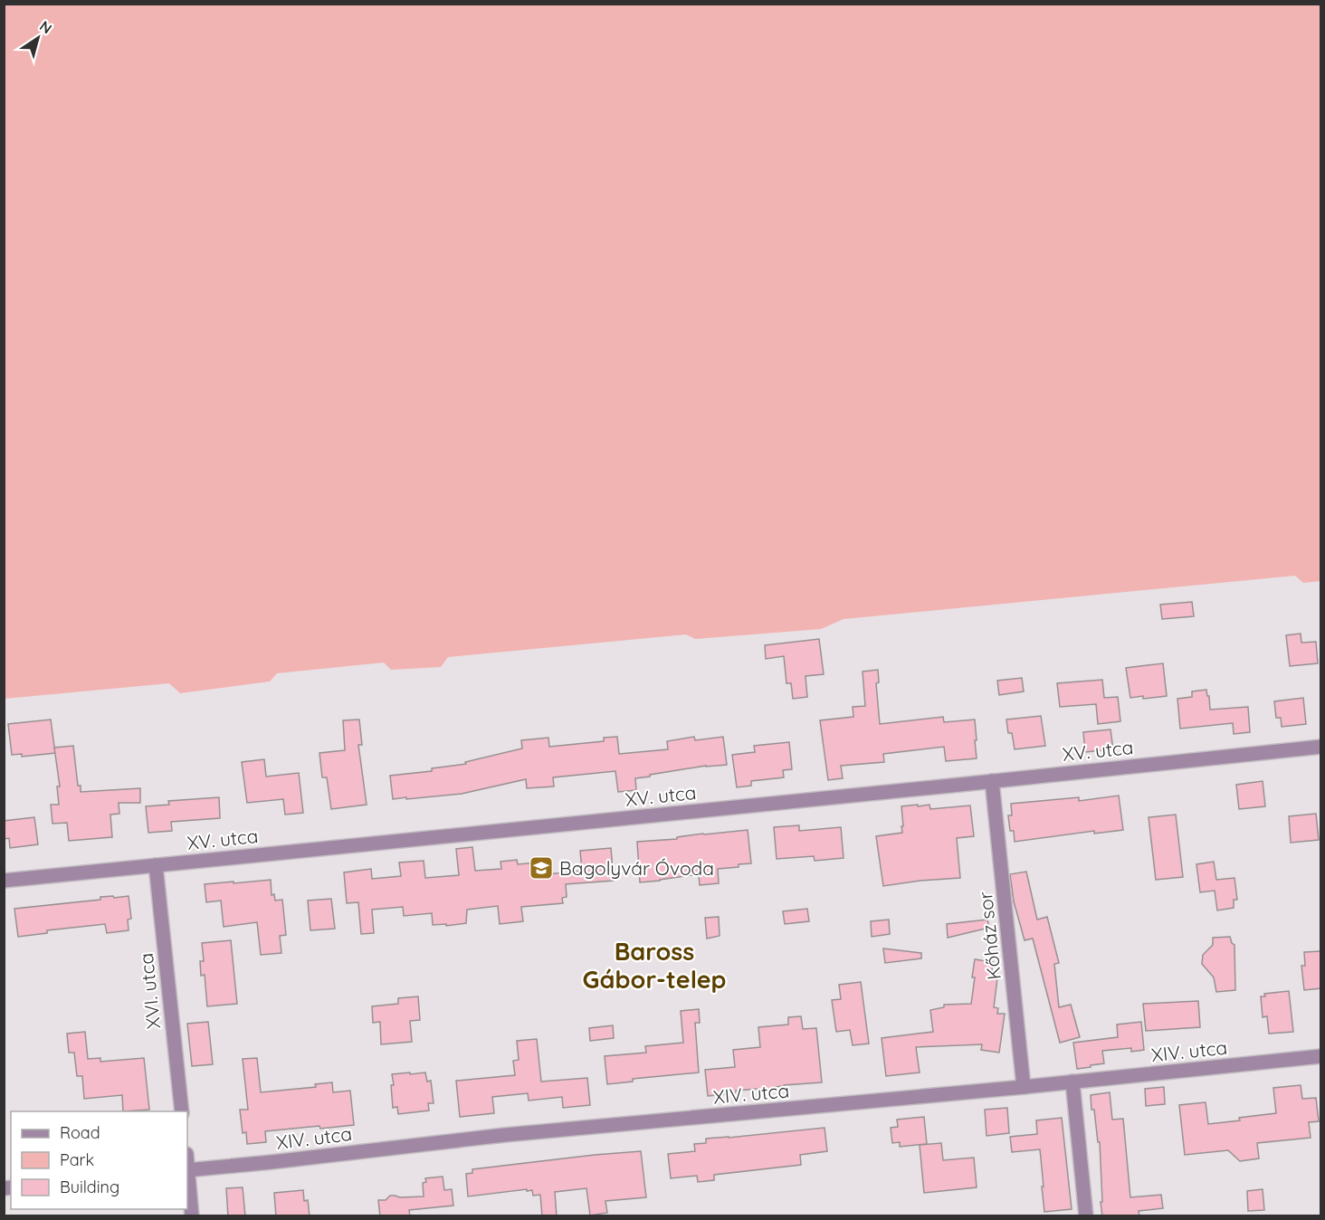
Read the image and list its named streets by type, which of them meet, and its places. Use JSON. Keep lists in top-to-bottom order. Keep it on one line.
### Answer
{"streets":{"street":["XV. utca","Kőház sor","XVI. utca","XIV. utca"]},"crossings":[["XV. utca","Kőház sor"],["XV. utca","XVI. utca"],["Kőház sor","XIV. utca"]],"districts":["Baross Gábor-telep"],"places":{"school or university":["Bagolyvár Óvoda"]},"legend":["Road","Park","Building"],"north":"top right"}
